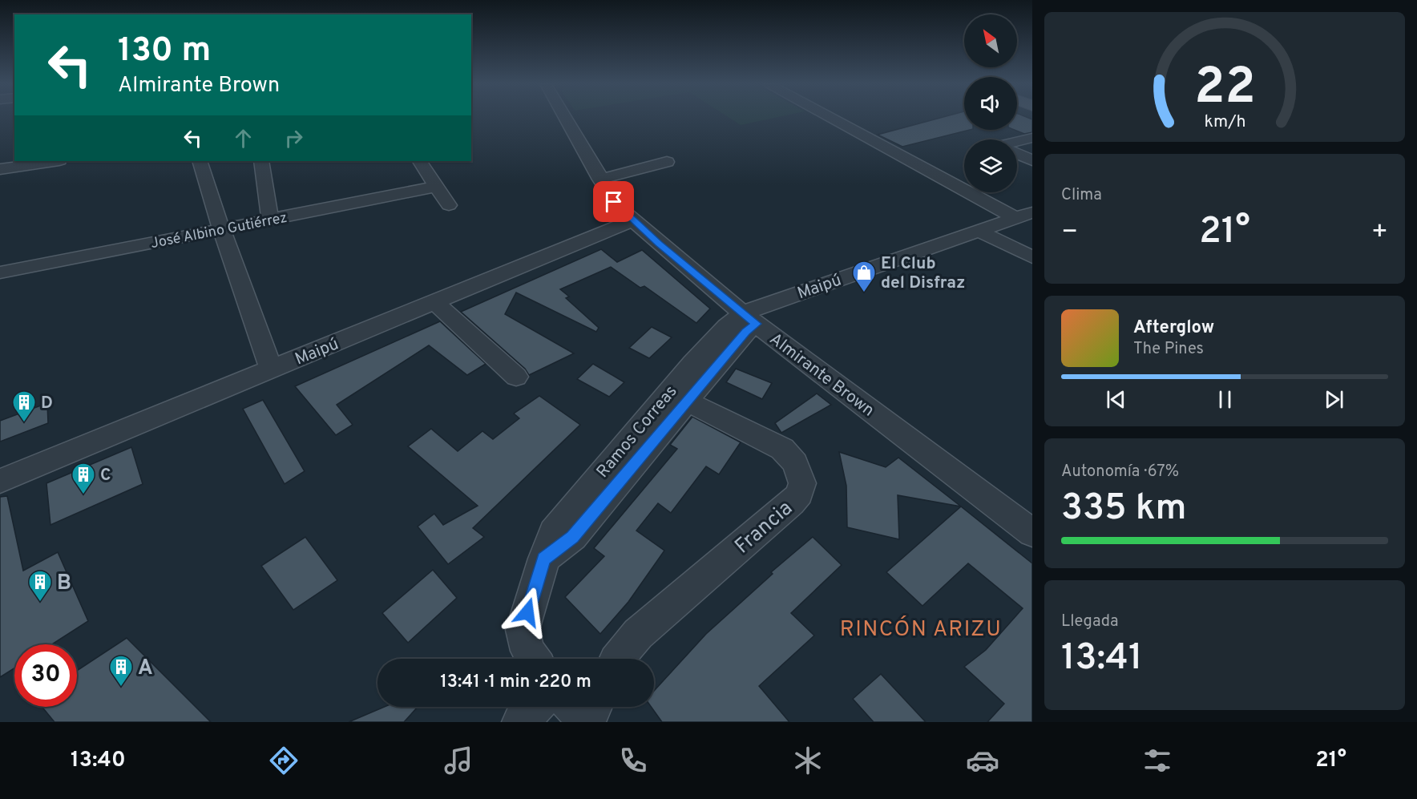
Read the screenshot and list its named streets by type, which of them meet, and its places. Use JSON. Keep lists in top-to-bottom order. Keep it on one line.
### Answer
{"streets":{"street":["José Albino Gutiérrez","Maipú","Almirante Brown","Ramos Correas","Francia"]},"crossings":[["Maipú","Almirante Brown"],["Maipú","Ramos Correas"],["Almirante Brown","Ramos Correas"],["Ramos Correas","Francia"]],"districts":["RINCÓN ARIZU"],"places":{"shop":["El Club del Disfraz"],"building":["D","C","B","A"]},"north":"top left","page":{"turn":["130 m","Almirante Brown"],"tile":["Clima",["Autonomía · 67%","335 km"],["Llegada","13:41"]],"heat":["−","21°","+"],"song":["Afterglow","The Pines"],"limit":"30","trip":"13:41 · 1 min · 220 m","tabs":["13:40","21°"],"gauge":["22","km/h"]}}
